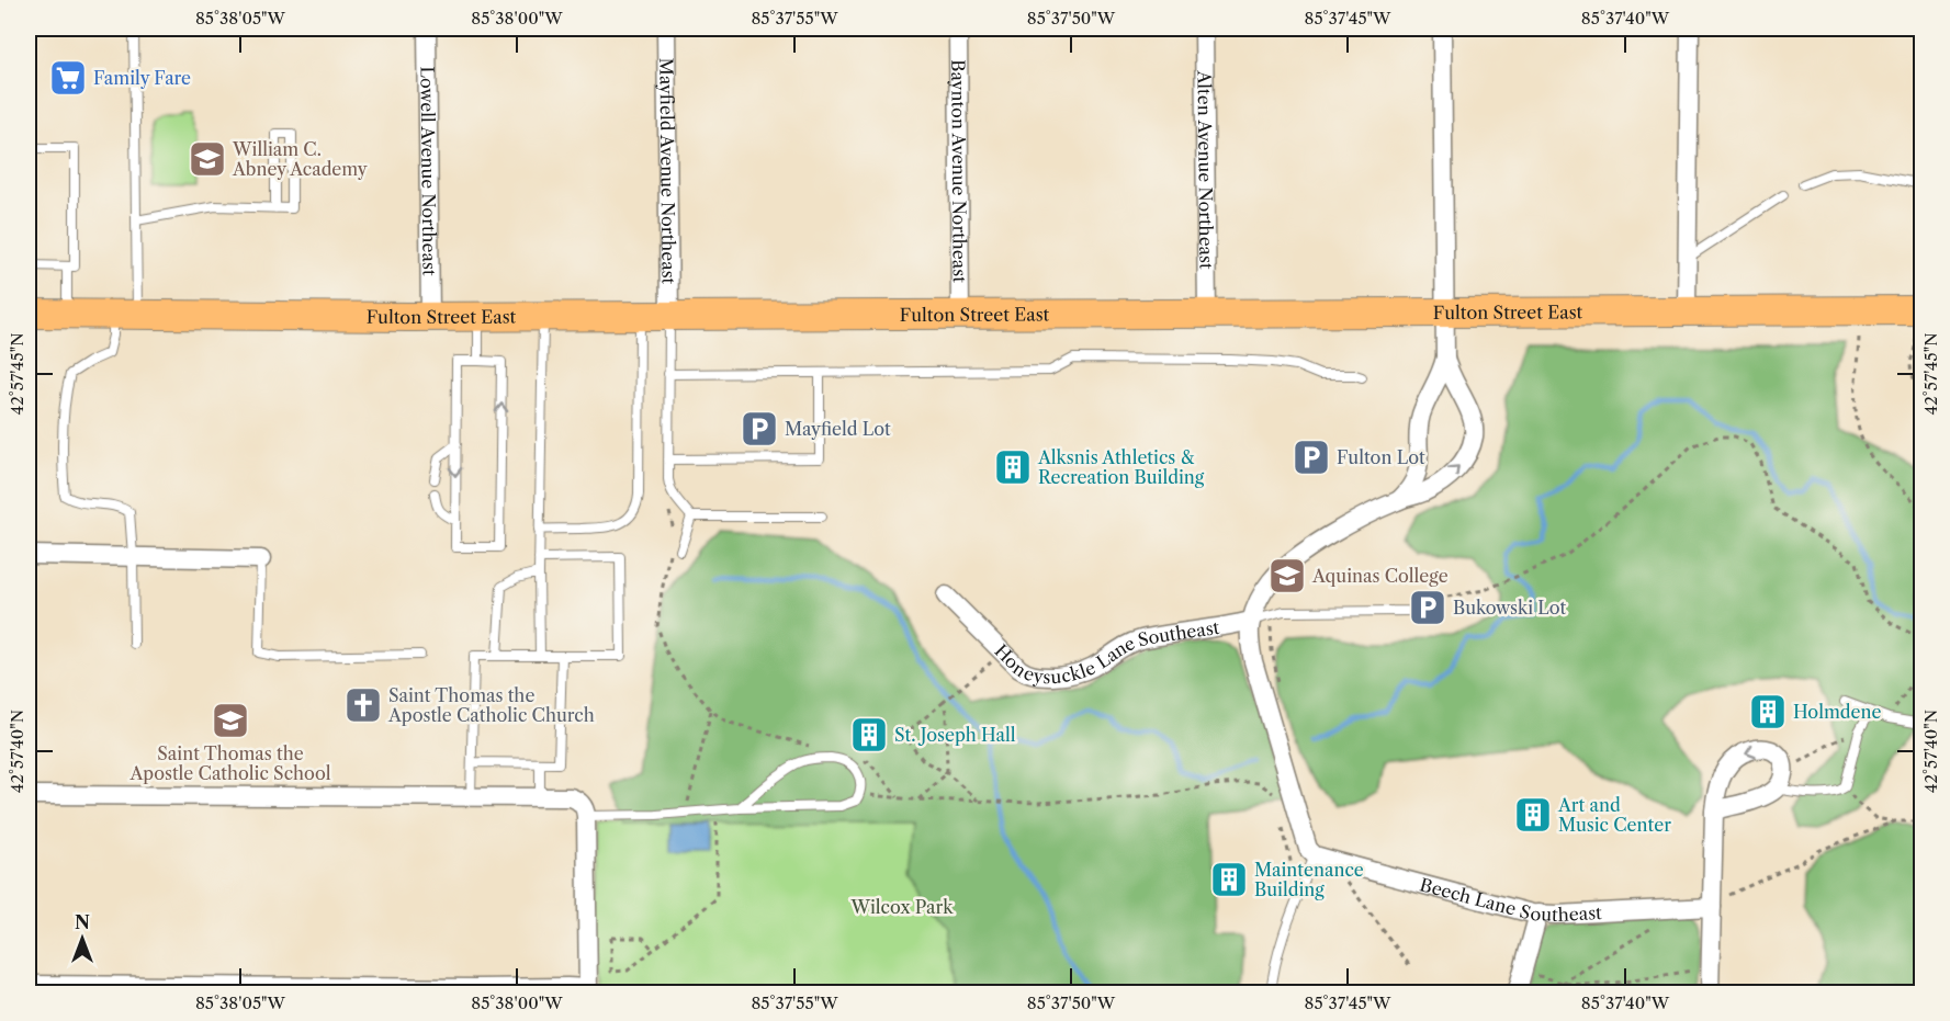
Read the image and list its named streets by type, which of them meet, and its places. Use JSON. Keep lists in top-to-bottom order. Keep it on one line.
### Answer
{"streets":{"main road":["Fulton Street East"],"street":["Baynton Avenue Northeast","Alten Avenue Northeast","Lowell Avenue Northeast","Mayfield Avenue Northeast","Honeysuckle Lane Southeast","Beech Lane Southeast"]},"crossings":[["Baynton Avenue Northeast","Fulton Street East"],["Alten Avenue Northeast","Fulton Street East"],["Lowell Avenue Northeast","Fulton Street East"],["Mayfield Avenue Northeast","Fulton Street East"]],"parks":["Wilcox Park"],"places":{"supermarket":["Family Fare"],"school or university":["William C. Abney Academy","Aquinas College","Saint Thomas the Apostle Catholic School"],"parking":["Mayfield Lot","Fulton Lot","Bukowski Lot"],"building":["Alksnis Athletics & Recreation Building","Holmdene","St. Joseph Hall","Art and Music Center","Maintenance Building"],"church":["Saint Thomas the Apostle Catholic Church"]},"north":"top","coordinates":["85°38'05\"W","85°38'00\"W","85°37'55\"W","85°37'50\"W","85°37'45\"W","85°37'40\"W","42°57'45\"N","42°57'40\"N"]}
